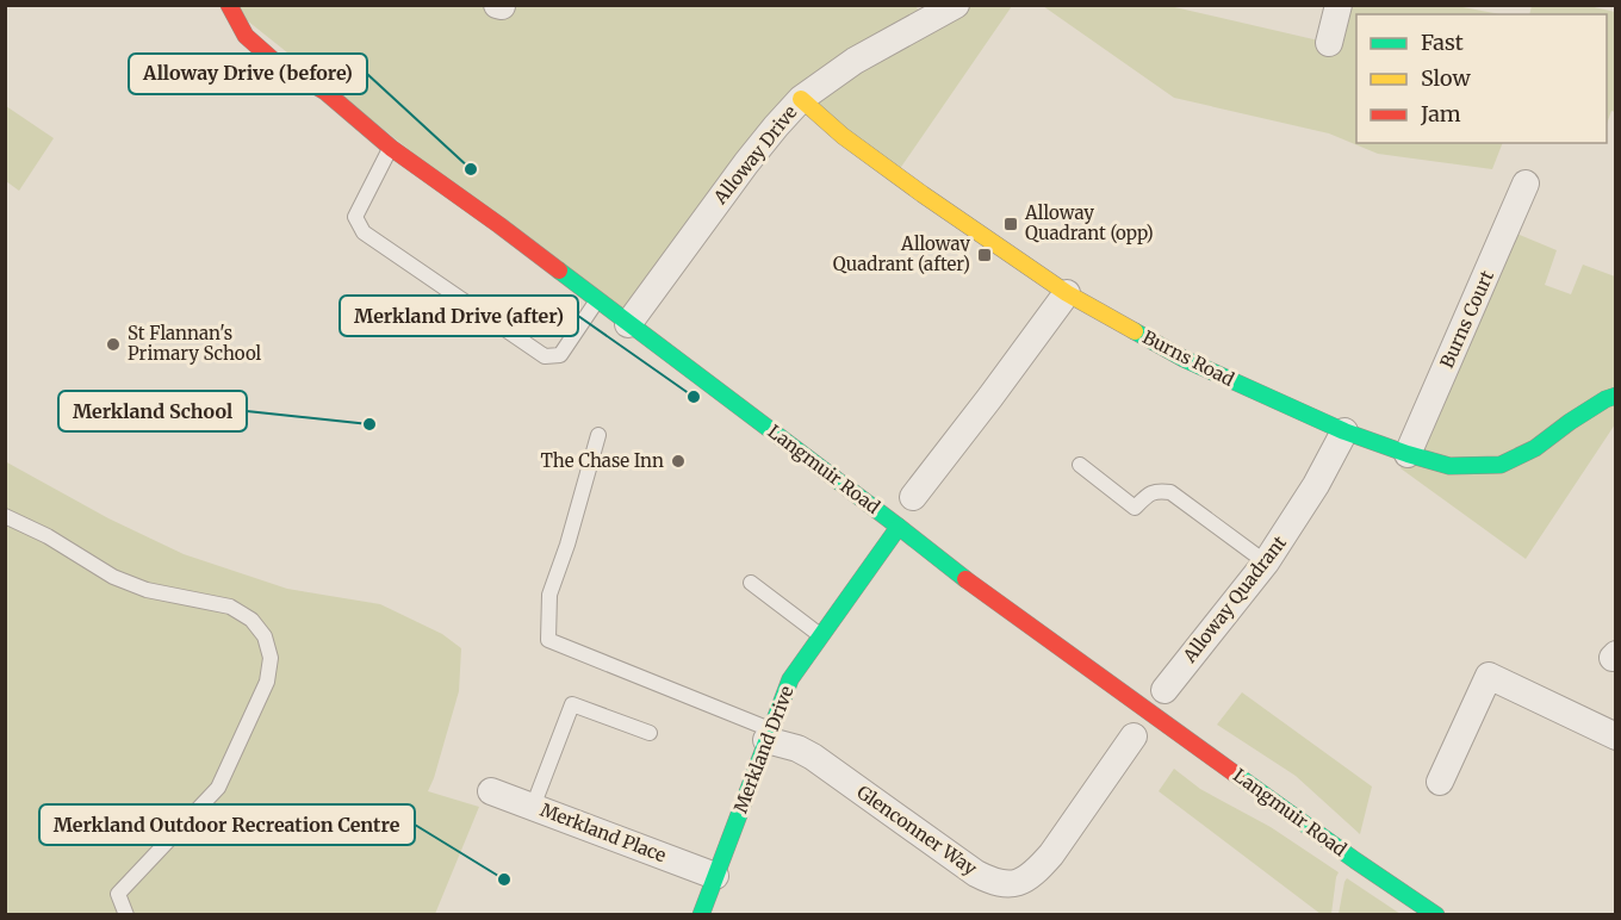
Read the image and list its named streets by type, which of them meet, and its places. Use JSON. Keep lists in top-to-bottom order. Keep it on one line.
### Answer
{"streets":{"street":["Alloway Drive","Burns Court","Burns Road","Langmuir Road","Alloway Quadrant","Merkland Drive","Glenconner Way","Merkland Place"]},"crossings":[["Alloway Drive","Burns Road"],["Alloway Drive","Langmuir Road"],["Burns Court","Burns Road"],["Burns Road","Alloway Quadrant"],["Langmuir Road","Merkland Drive"],["Merkland Drive","Glenconner Way"],["Merkland Drive","Merkland Place"]],"places":{"other":["Alloway Drive (before)","St Flannan's Primary School","Merkland Drive (after)","Merkland School","The Chase Inn","Merkland Outdoor Recreation Centre"],"transit":["Alloway Quadrant (opp)","Alloway Quadrant (after)"]},"legend":["Fast","Slow","Jam"]}
